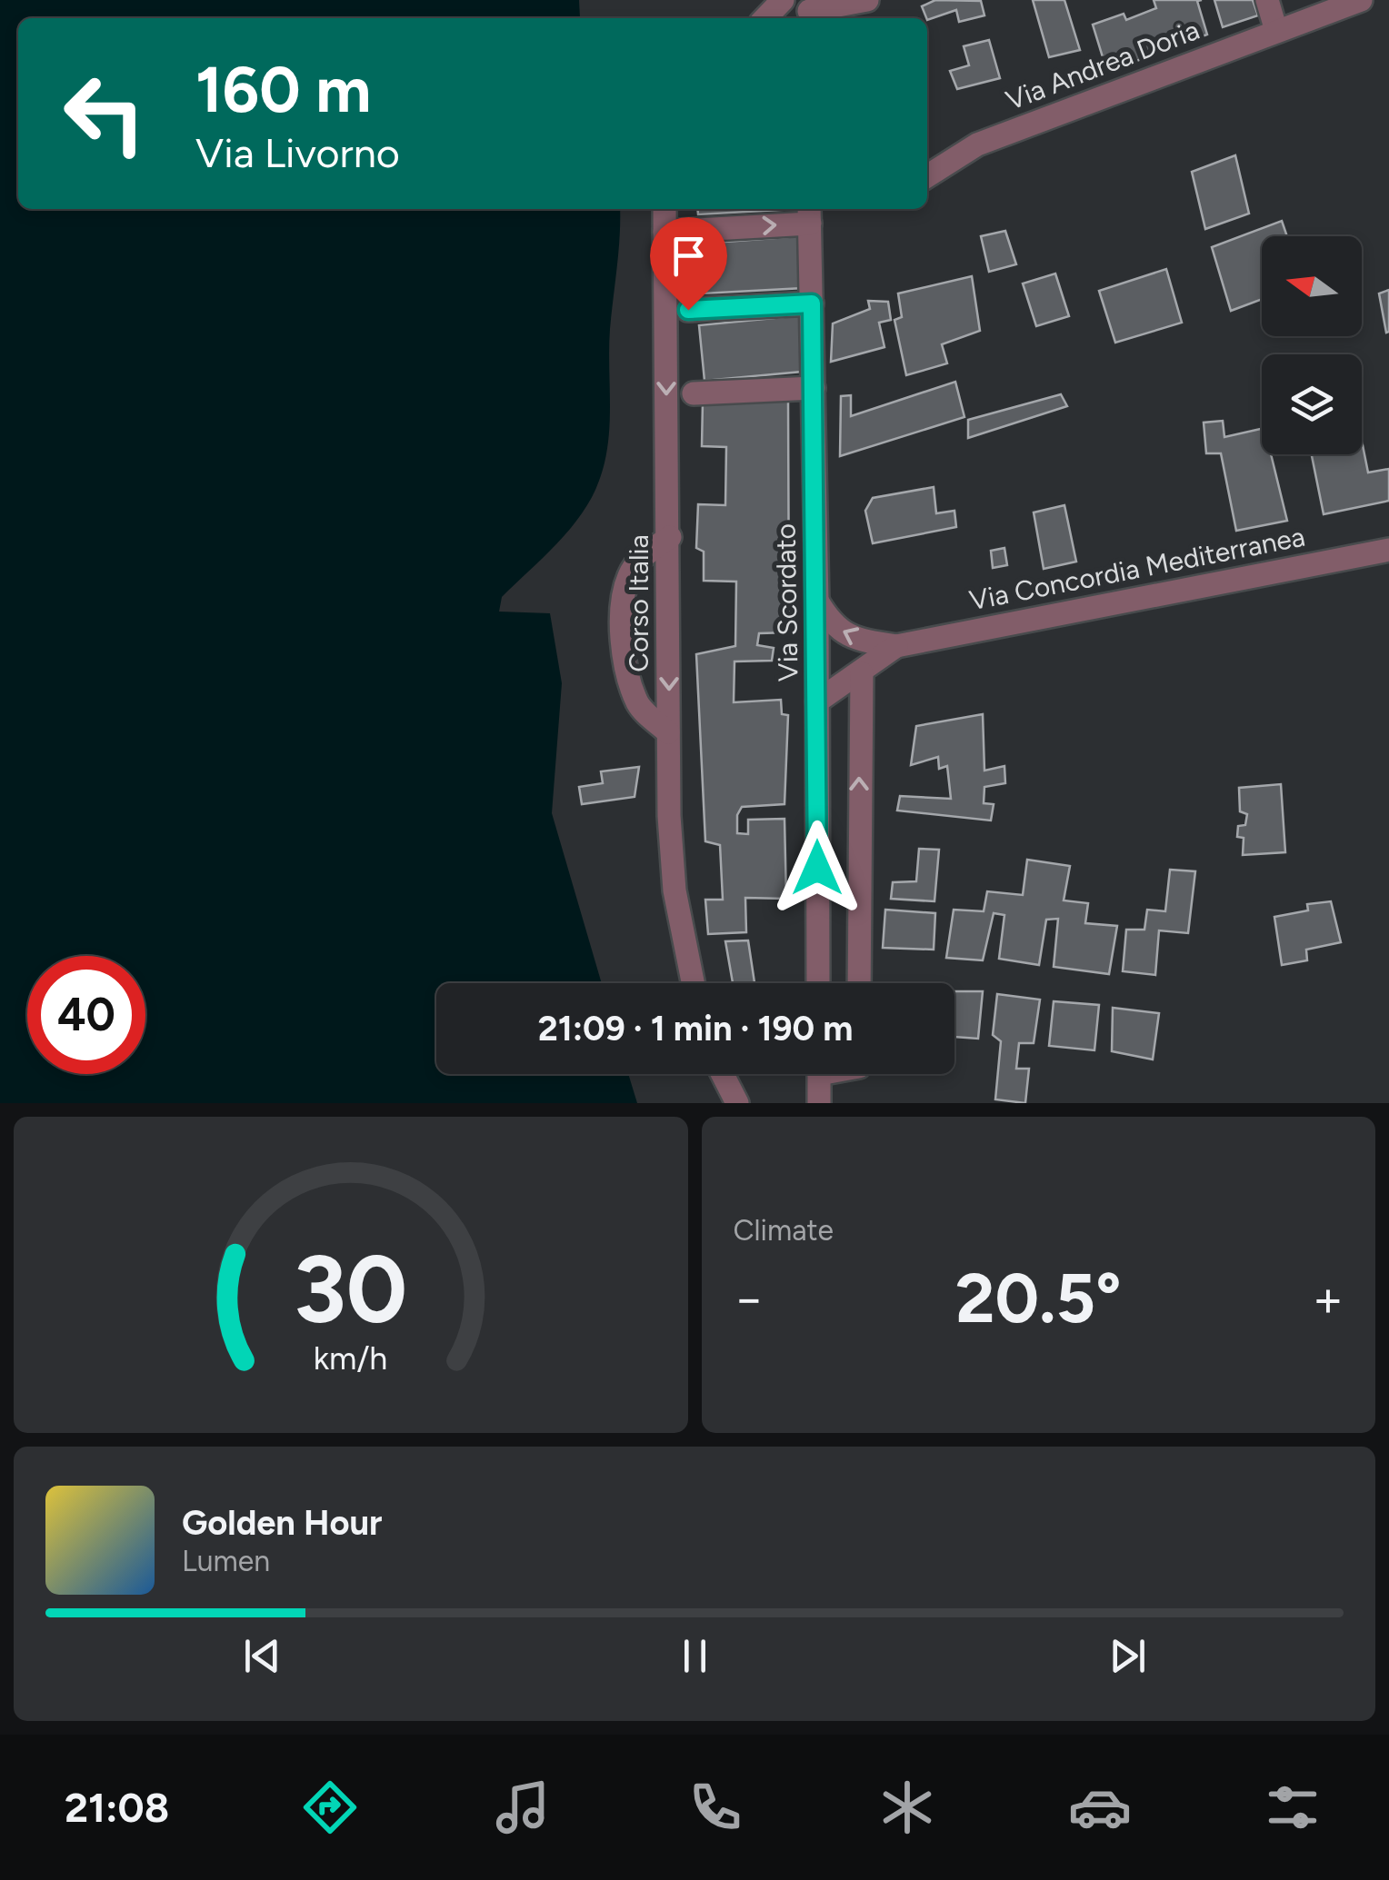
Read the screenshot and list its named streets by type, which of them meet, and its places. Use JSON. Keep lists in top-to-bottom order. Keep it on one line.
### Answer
{"streets":{"street":["Via Andrea Doria","Via Concordia Mediterranea","Via Scordato","Corso Italia"]},"one_way":["Corso Italia"],"north":"left","page":{"turn":["160 m","Via Livorno"],"limit":"40","trip":"21:09 · 1 min · 190 m","tile":"Climate","heat":["−","20.5°","+"],"song":["Golden Hour","Lumen"],"tabs":"21:08","gauge":["30","km/h"]}}
